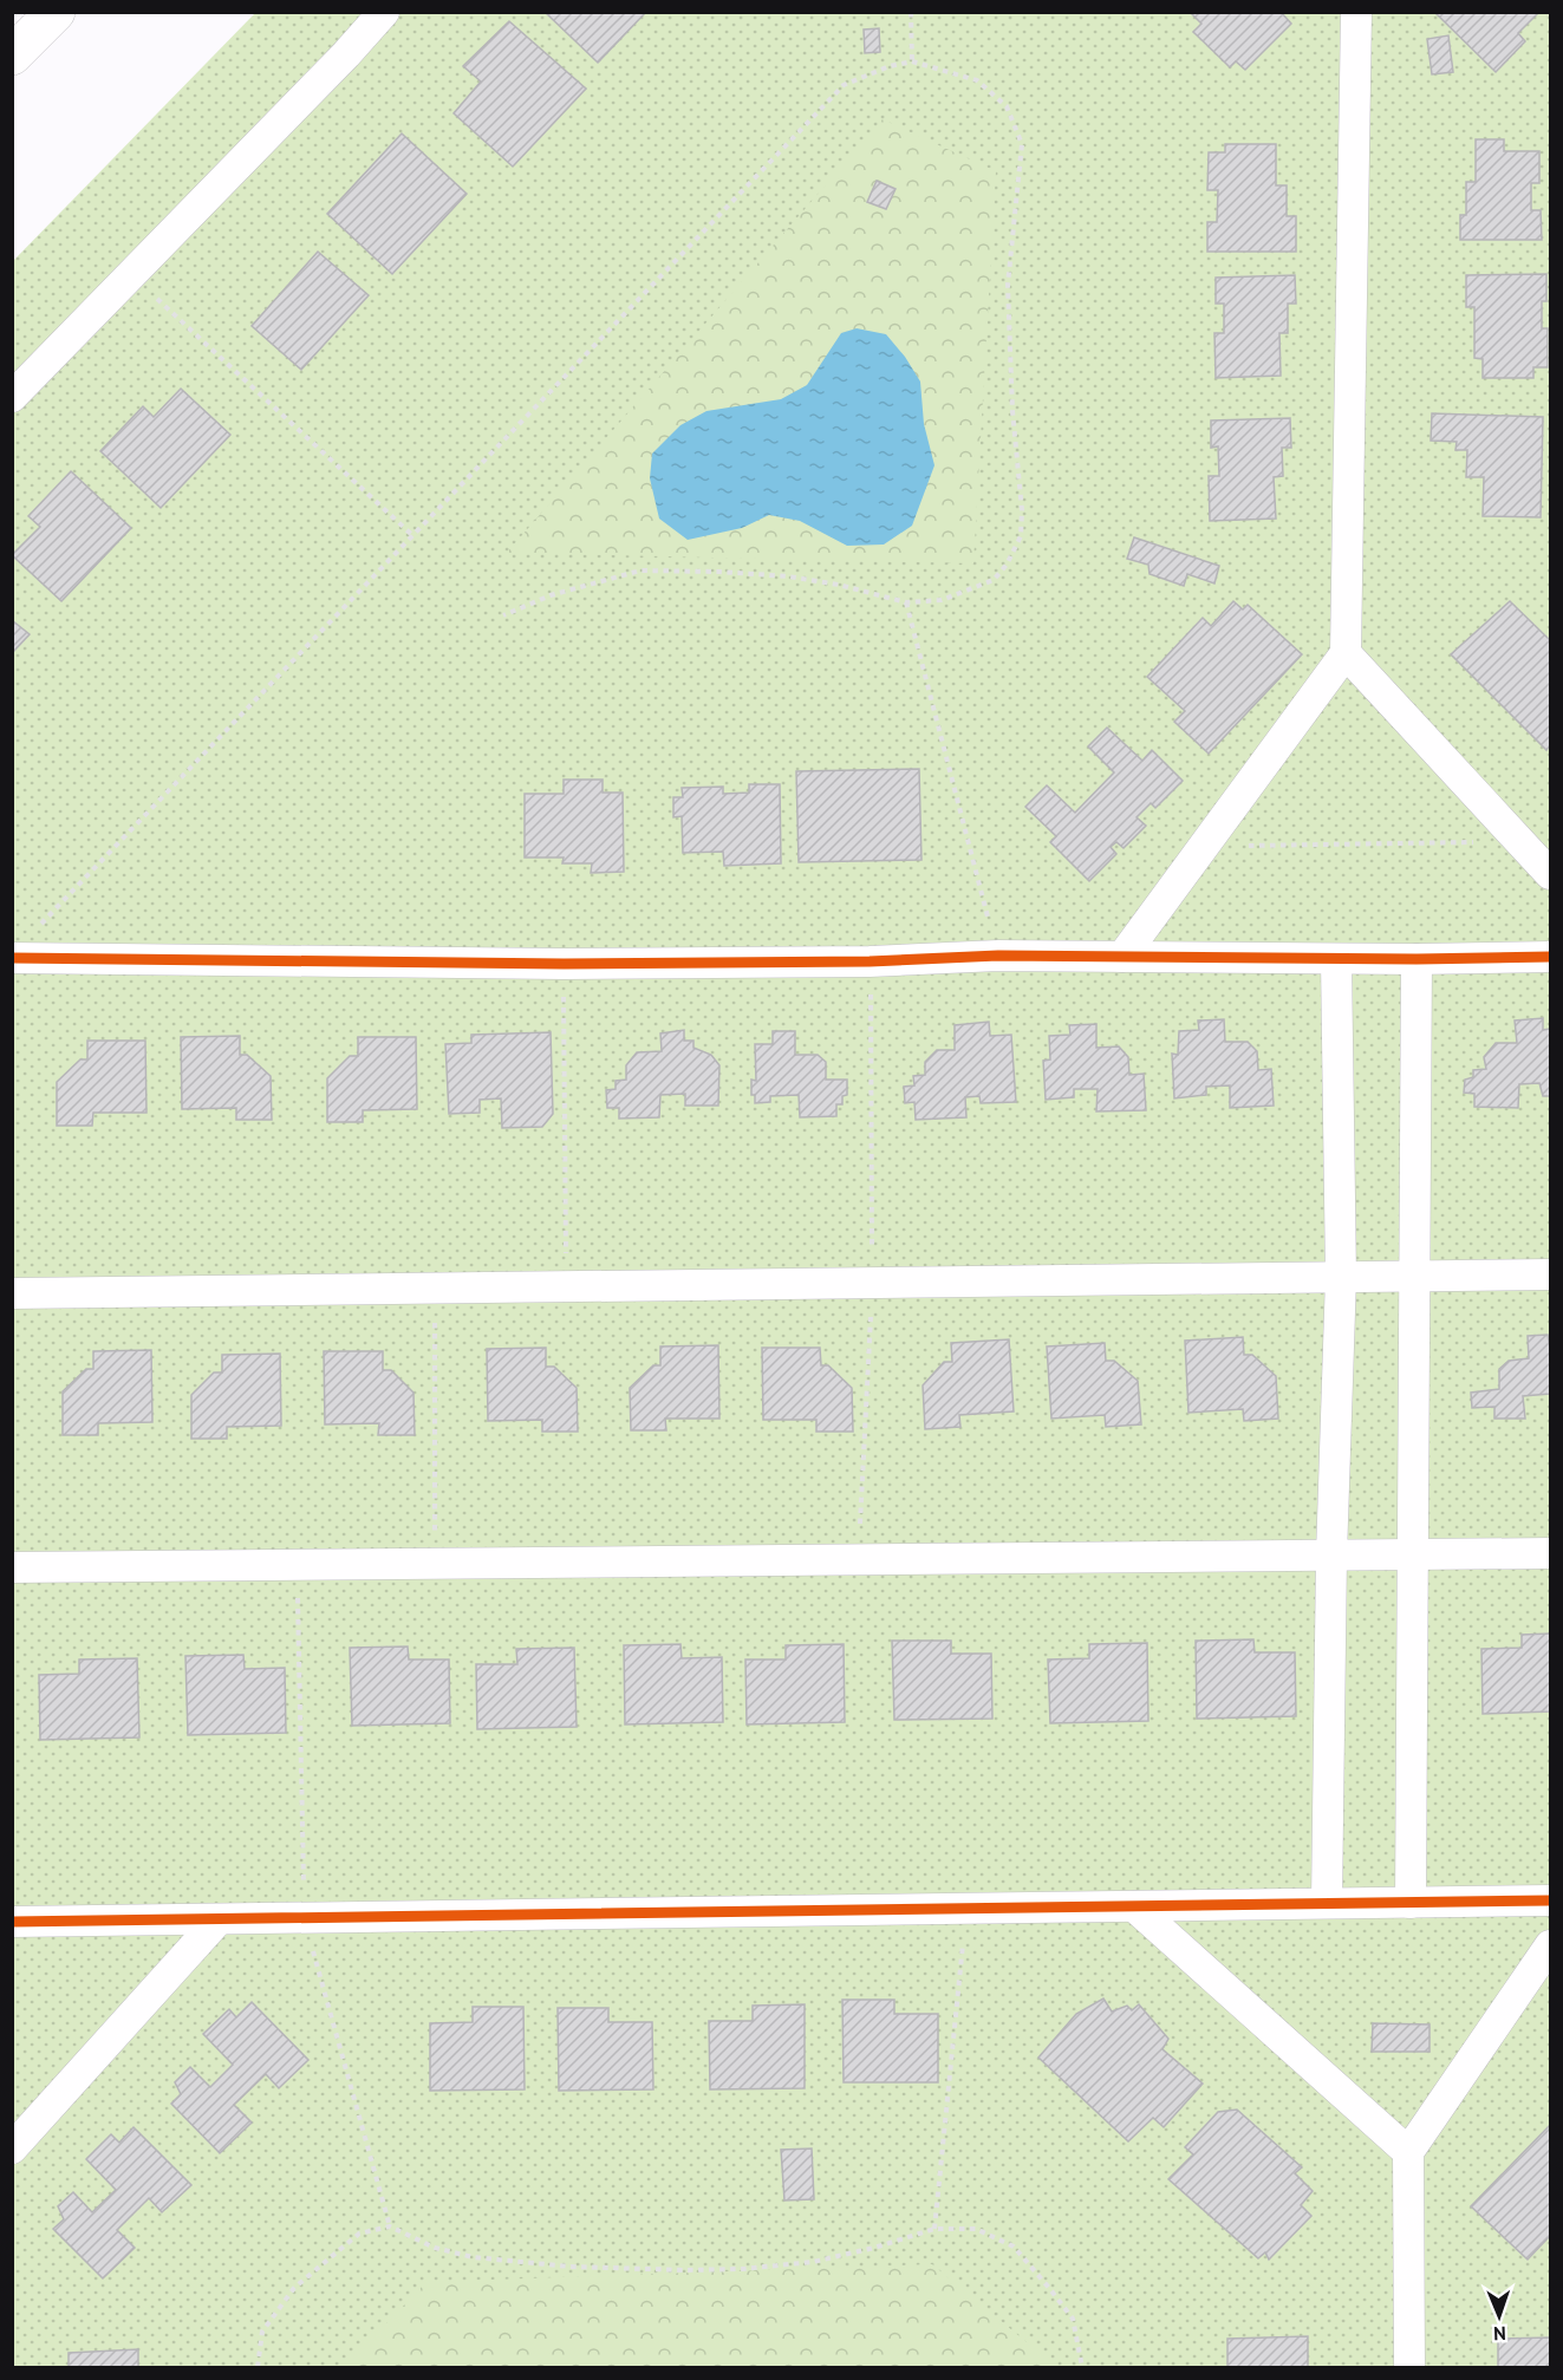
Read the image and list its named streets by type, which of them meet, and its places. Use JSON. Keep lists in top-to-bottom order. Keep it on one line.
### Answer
{"north":"bottom"}
